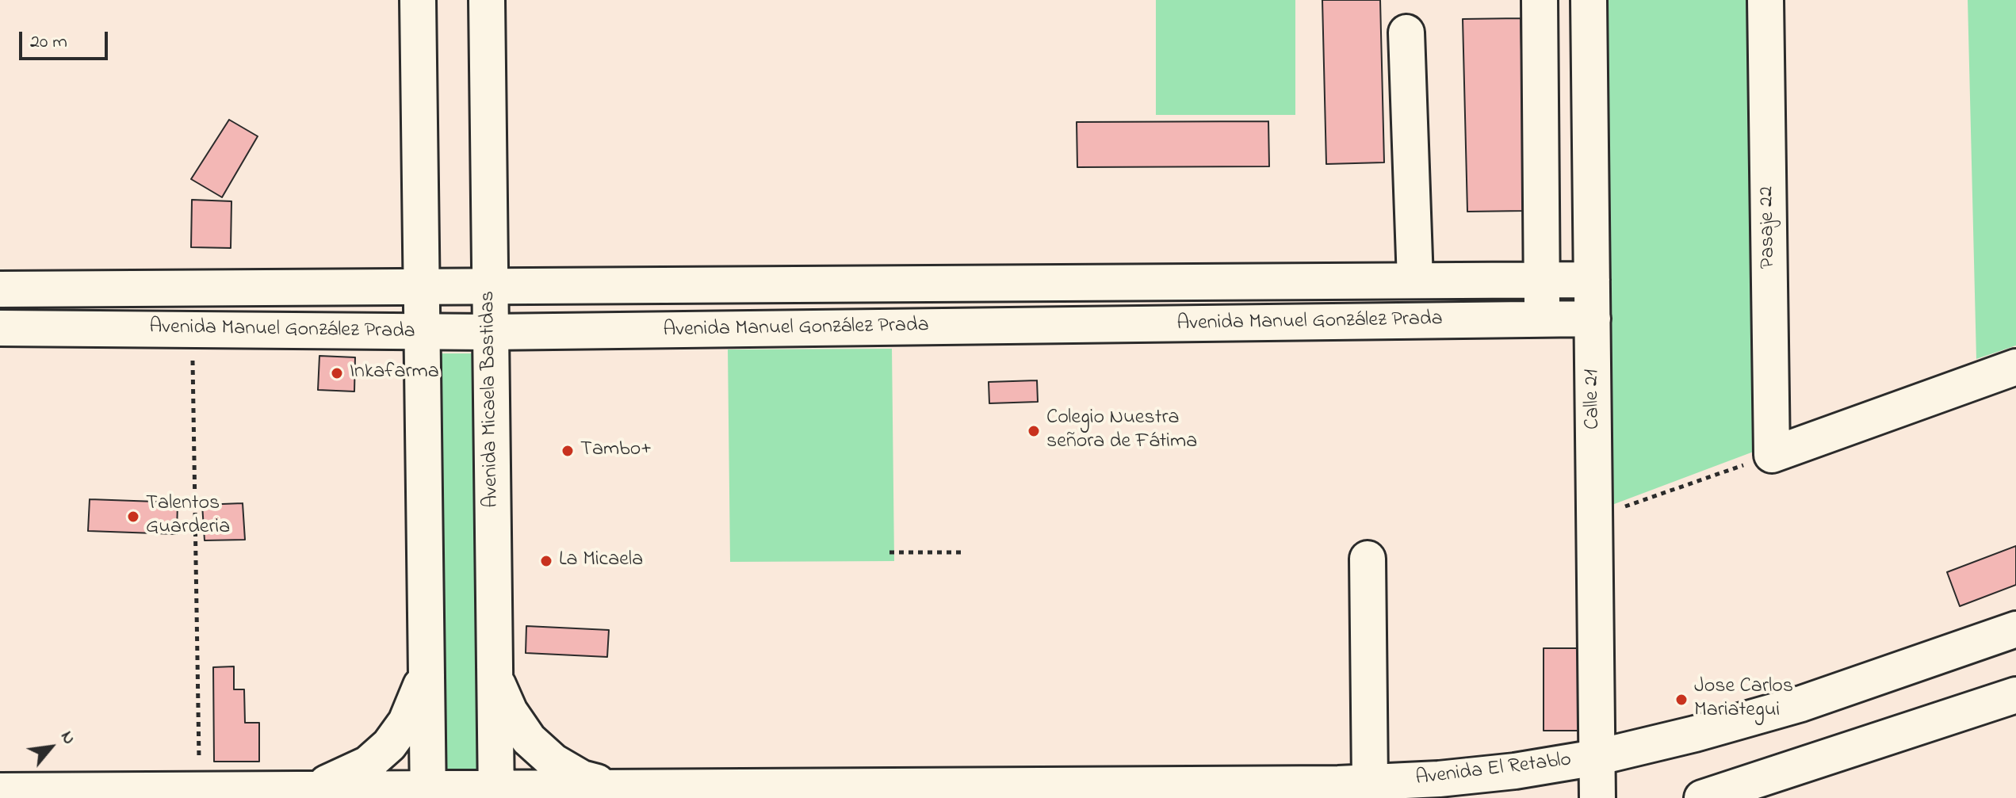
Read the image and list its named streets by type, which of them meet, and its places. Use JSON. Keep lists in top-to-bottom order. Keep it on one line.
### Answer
{"streets":{"street":["Pasaje 22","Avenida Manuel González Prada","Avenida Micaela Bastidas","Calle 21","Avenida El Retablo"]},"crossings":[["Avenida Manuel González Prada","Avenida Micaela Bastidas"],["Avenida Manuel González Prada","Calle 21"],["Avenida Micaela Bastidas","Avenida El Retablo"],["Calle 21","Avenida El Retablo"]],"places":["Inkafarma","Colegio Nuestra señora de Fátima","Tambo+","Talentos Guarderia","La Micaela","Jose Carlos Mariategui"],"scale_bar":"20 m","north":"top right"}
